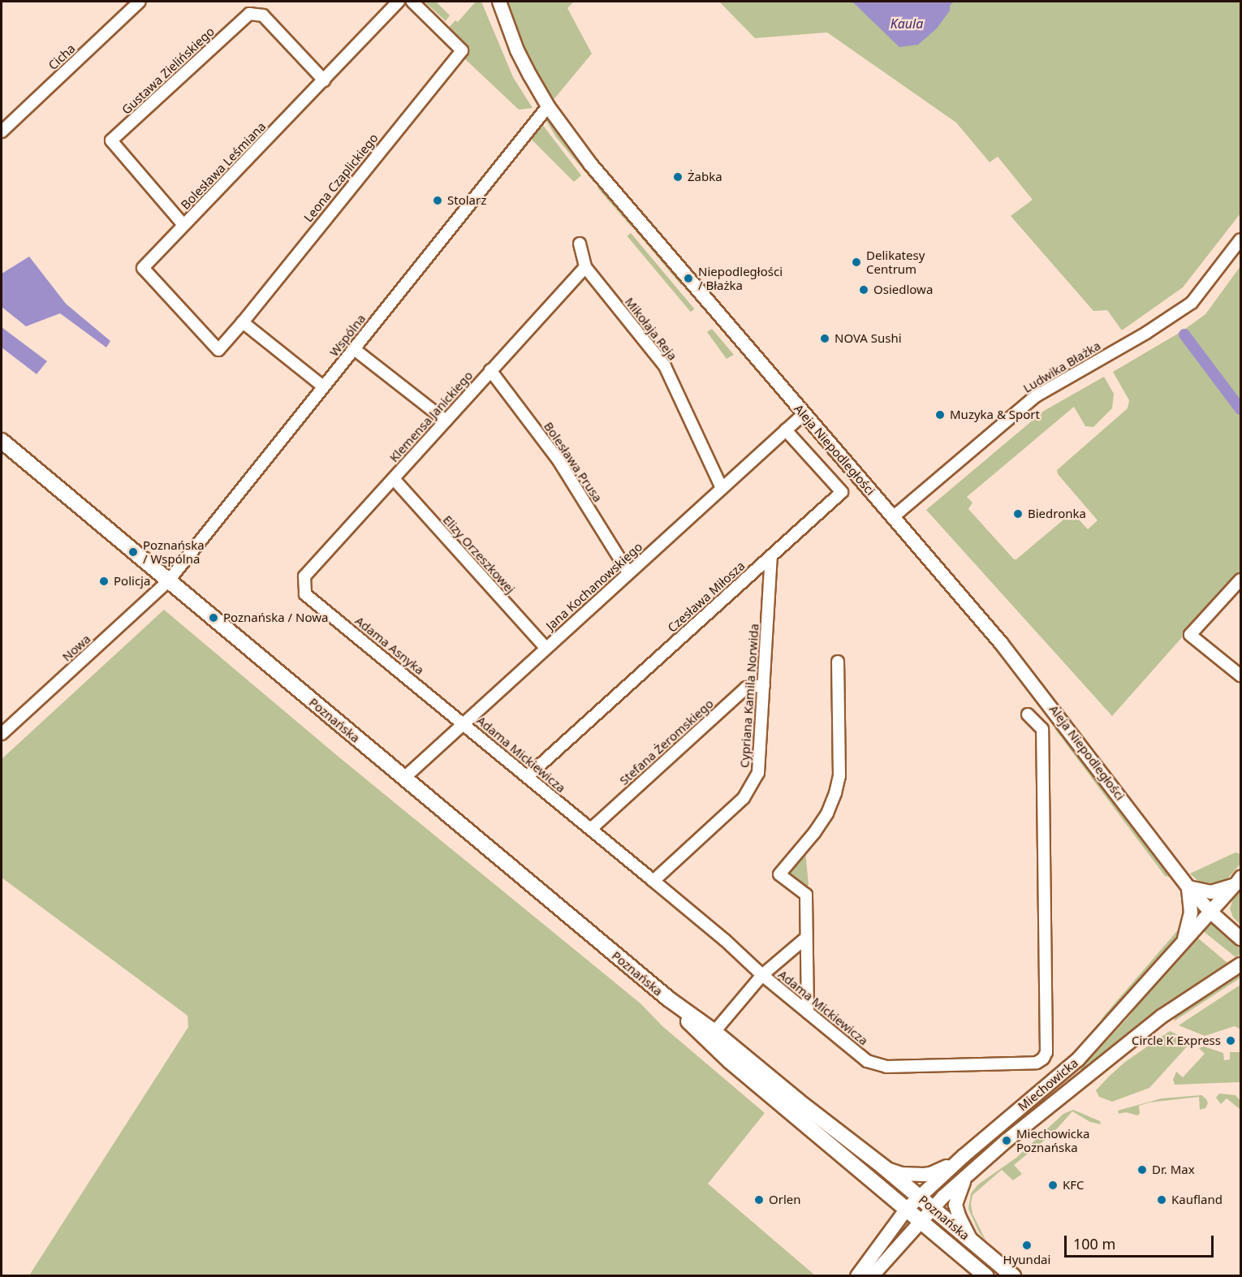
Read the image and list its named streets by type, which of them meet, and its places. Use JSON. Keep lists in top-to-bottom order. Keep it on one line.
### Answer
{"streets":{"main road":["Poznańska"],"street":["Cicha","Gustawa Zielińskiego","Bolesława Leśmiana","Leona Czaplickiego","Mikołaja Reja","Wspólna","Ludwika Błażka","Klemensa Janickiego","Aleja Niepodległości","Bolesława Prusa","Elizy Orzeszkowej","Jana Kochanowskiego","Czesława Miłosza","Adama Asnyka","Nowa","Cypriana Kamila Norwida","Stefana Żeromskiego","Adama Mickiewicza","Miechowicka"]},"crossings":[["Gustawa Zielińskiego","Bolesława Leśmiana"],["Bolesława Leśmiana","Leona Czaplickiego"],["Mikołaja Reja","Klemensa Janickiego"],["Mikołaja Reja","Jana Kochanowskiego"],["Wspólna","Aleja Niepodległości"],["Wspólna","Nowa"],["Wspólna","Poznańska"],["Ludwika Błażka","Aleja Niepodległości"],["Klemensa Janickiego","Bolesława Prusa"],["Klemensa Janickiego","Elizy Orzeszkowej"],["Klemensa Janickiego","Adama Asnyka"],["Aleja Niepodległości","Jana Kochanowskiego"],["Aleja Niepodległości","Miechowicka"],["Bolesława Prusa","Jana Kochanowskiego"],["Elizy Orzeszkowej","Jana Kochanowskiego"],["Jana Kochanowskiego","Czesława Miłosza"],["Jana Kochanowskiego","Adama Asnyka"],["Jana Kochanowskiego","Poznańska"],["Jana Kochanowskiego","Adama Mickiewicza"],["Czesława Miłosza","Cypriana Kamila Norwida"],["Czesława Miłosza","Adama Mickiewicza"],["Adama Asnyka","Adama Mickiewicza"],["Nowa","Poznańska"],["Cypriana Kamila Norwida","Stefana Żeromskiego"],["Cypriana Kamila Norwida","Adama Mickiewicza"],["Poznańska","Miechowicka"],["Stefana Żeromskiego","Adama Mickiewicza"]],"water":["Kaula"],"places":["Żabka","Stolarz","Delikatesy Centrum","Niepodległości / Błażka","Osiedlowa","NOVA Sushi","Muzyka & Sport","Biedronka","Poznańska / Wspólna","Policja","Poznańska / Nowa","Circle K Express","Miechowicka Poznańska","Dr. Max","KFC","Orlen","Kaufland","Hyundai"],"scale_bar":"100 m"}
